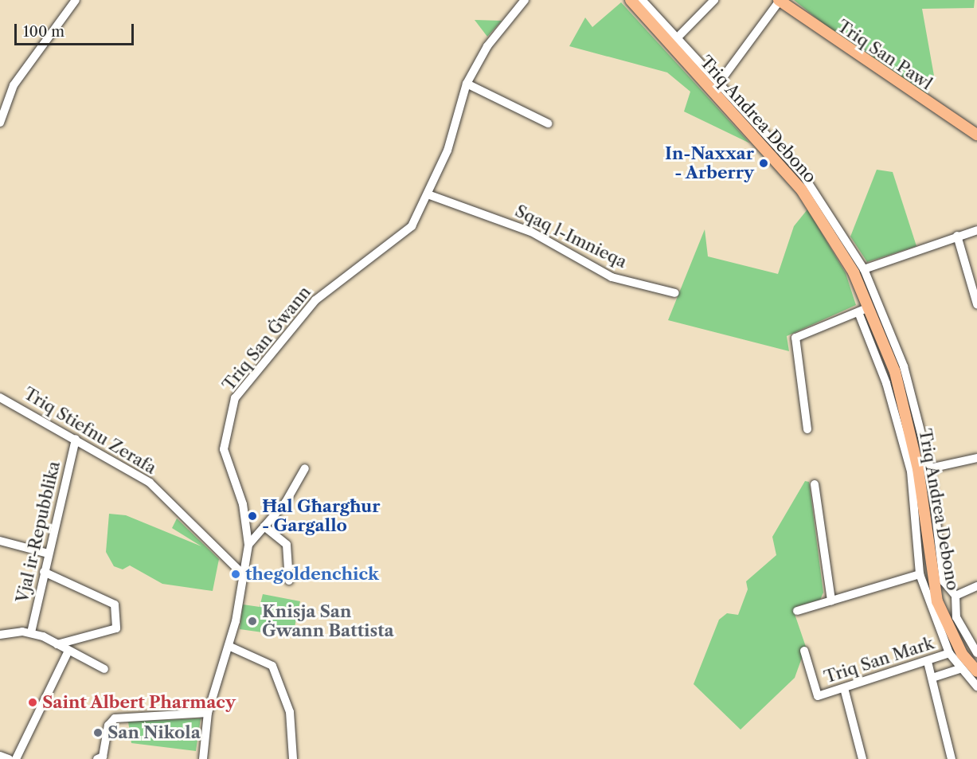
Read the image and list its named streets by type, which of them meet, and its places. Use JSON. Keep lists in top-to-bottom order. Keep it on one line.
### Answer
{"streets":{"main road":["Triq San Pawl","Triq Andrea Debono"],"street":["Sqaq l-Imnieqa","Triq San Ġwann","Triq Stiefnu Zerafa","Vjal ir-Repubblika","Triq San Mark"]},"crossings":[["Triq Andrea Debono","Triq San Mark"],["Sqaq l-Imnieqa","Triq San Ġwann"],["Triq San Ġwann","Triq Stiefnu Zerafa"],["Triq Stiefnu Zerafa","Vjal ir-Repubblika"]],"places":["In-Naxxar - Arberry","Ħal Għargħur - Gargallo","thegoldenchick","Knisja San Ġwann Battista","Saint Albert Pharmacy","San Nikola"],"scale_bar":"100 m"}
